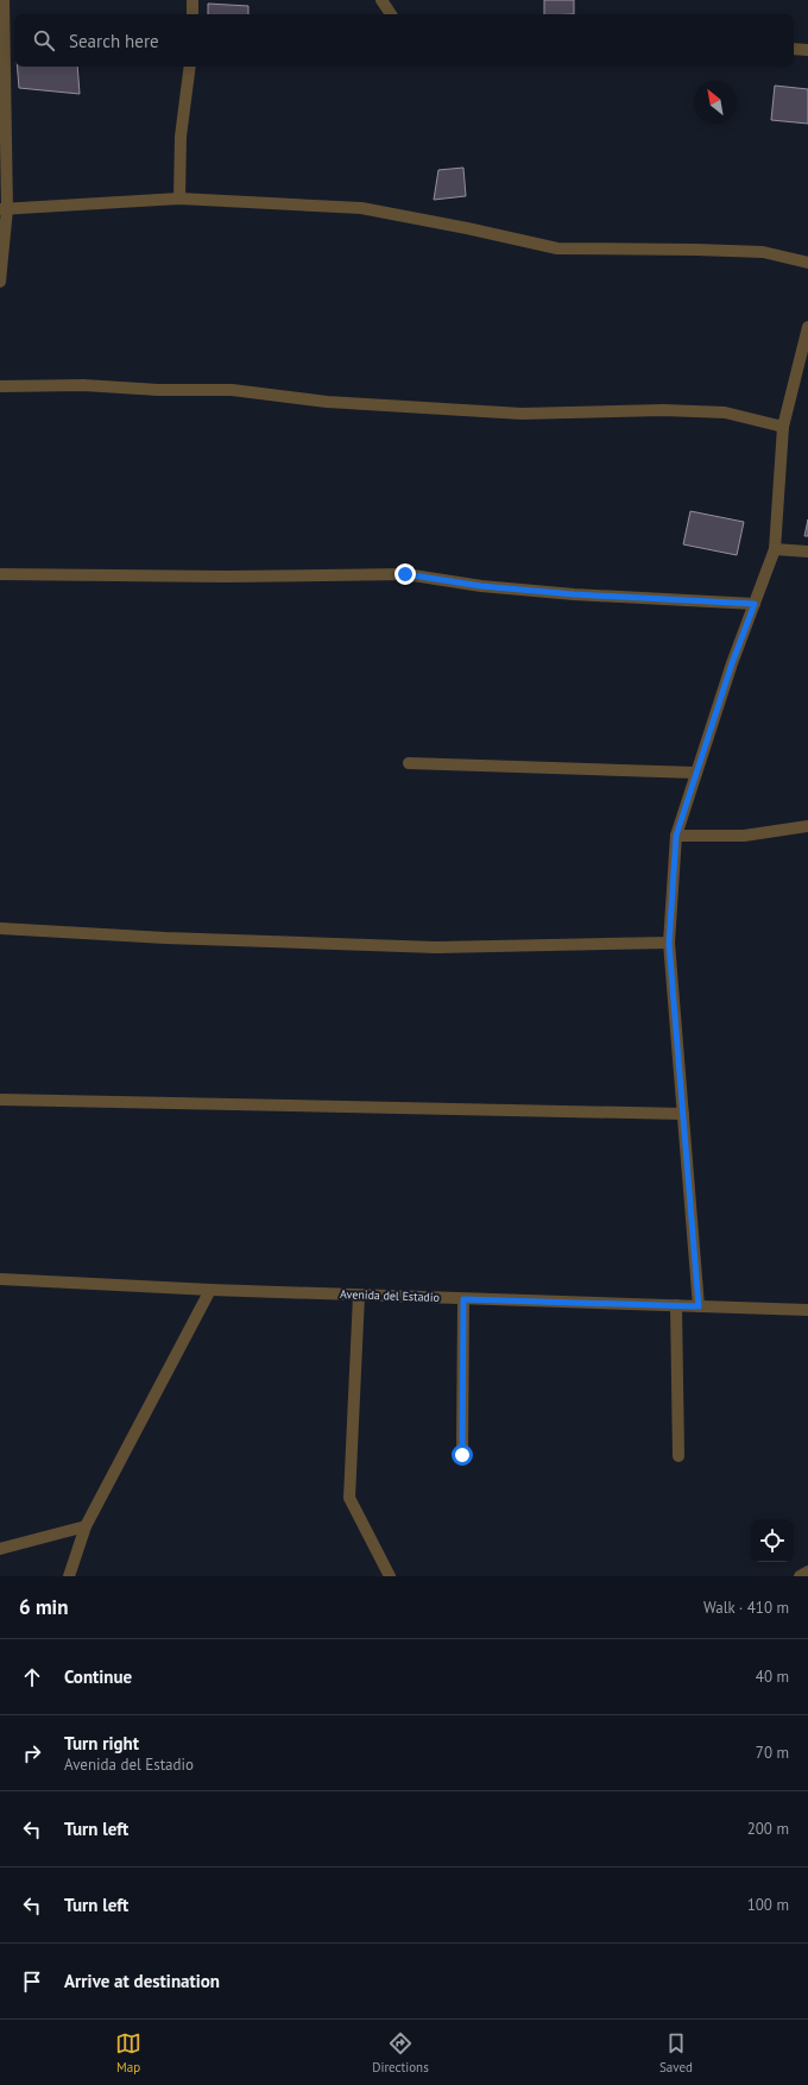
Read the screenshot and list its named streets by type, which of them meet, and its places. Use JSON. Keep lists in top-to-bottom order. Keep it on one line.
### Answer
{"streets":{"street":["Avenida del Estadio"]},"north":"top left","page":{"search":"Search here","heading":["6 min","Walk · 410 m"],"list":[["Continue","40 m"],["Turn right","Avenida del Estadio","70 m"],["Turn left","200 m"],["Turn left","100 m"],"Arrive at destination"],"nav":["Map","Directions","Saved"]}}
